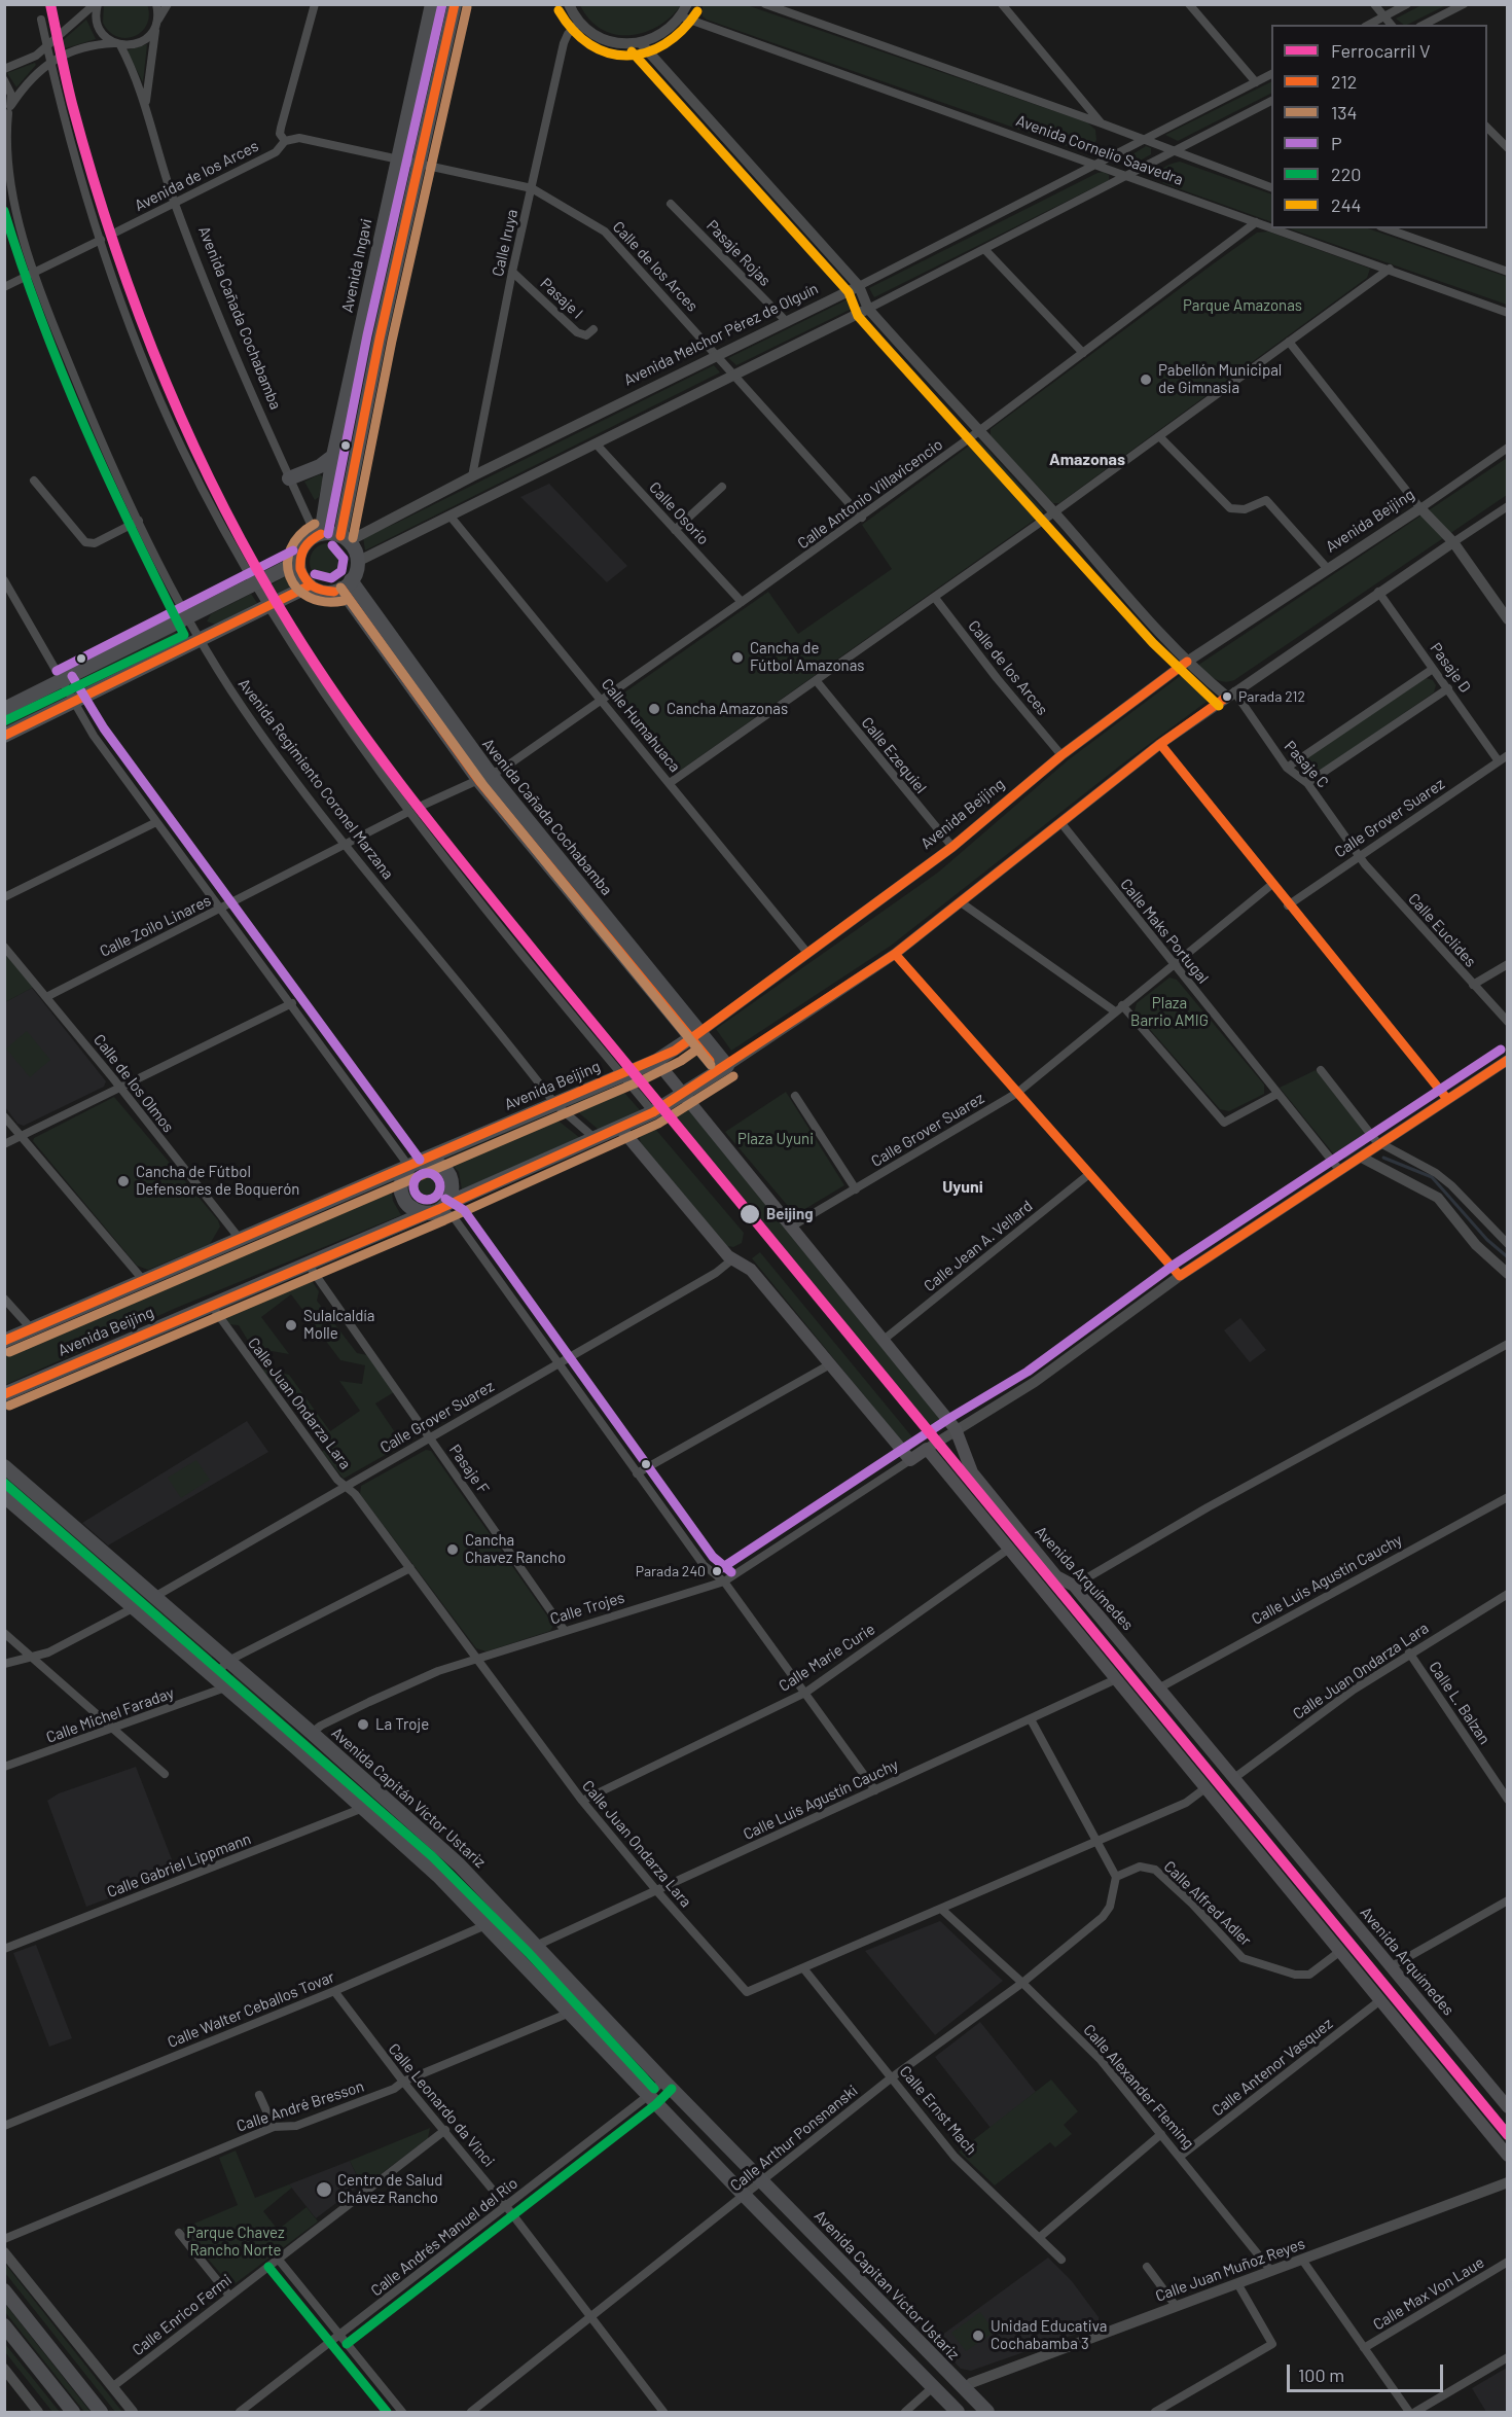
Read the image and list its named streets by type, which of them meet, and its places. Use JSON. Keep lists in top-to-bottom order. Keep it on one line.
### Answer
{"streets":{"main road":["Avenida Ingavi","Avenida Cañada Cochabamba","Avenida Beijing","Avenida Arquímedes","Calle Trojes","Avenida Capitán Víctor Ustariz","Avenida Capitan Víctor Ustariz"],"street":["Avenida Cornelio Saavedra","Avenida de los Arces","Calle Iruya","Pasaje Rojas","Calle de los Arces","Pasaje I","Avenida Melchor Pérez de Olguín","Calle Antonio Villavicencio","Calle Osorio","Pasaje D","Calle Humahuaca","Calle Ezequiel","Pasaje C","Avenida Regimiento Coronel Marzana","Calle Grover Suarez","Calle Zoilo Linares","Calle Euclides","Calle Maks Portugal","Calle de los Olmos","Calle Jean A. Vellard","Calle Juan Ondarza Lara","Pasaje F","Calle Luis Agustín Cauchy","Calle Marie Curie","Calle L. Balzan","Calle Michel Faraday","Calle Gabriel Lippmann","Calle Alfred Adler","Calle Walter Ceballos Tovar","Calle Antenor Vasquez","Calle Alexander Fleming","Calle Leonardo da Vinci","Calle André Bresson","Calle Ernst Mach","Calle Arthur Ponsnanski","Calle Andrés Manuel del Rio","Calle Juan Muñoz Reyes","Calle Max Von Laue","Calle Enrico Fermi"]},"crossings":[["Avenida Cornelio Saavedra","Avenida Melchor Pérez de Olguín"],["Avenida Cornelio Saavedra","Calle Antonio Villavicencio"],["Avenida de los Arces","Calle de los Arces"],["Avenida de los Arces","Avenida Cañada Cochabamba"],["Calle Iruya","Calle de los Arces"],["Calle Iruya","Pasaje I"],["Calle Iruya","Avenida Melchor Pérez de Olguín"],["Pasaje Rojas","Avenida Melchor Pérez de Olguín"],["Avenida Ingavi","Calle de los Arces"],["Avenida Ingavi","Avenida Cañada Cochabamba"],["Avenida Ingavi","Avenida Melchor Pérez de Olguín"],["Calle de los Arces","Avenida Melchor Pérez de Olguín"],["Calle de los Arces","Calle Antonio Villavicencio"],["Calle de los Arces","Avenida Beijing"],["Avenida Cañada Cochabamba","Avenida Melchor Pérez de Olguín"],["Avenida Cañada Cochabamba","Calle Antonio Villavicencio"],["Avenida Cañada Cochabamba","Avenida Beijing"],["Calle Antonio Villavicencio","Calle Osorio"],["Calle Antonio Villavicencio","Calle Humahuaca"],["Avenida Beijing","Calle Humahuaca"],["Avenida Beijing","Calle Ezequiel"],["Avenida Beijing","Avenida Regimiento Coronel Marzana"],["Avenida Beijing","Calle de los Olmos"],["Avenida Beijing","Calle Juan Ondarza Lara"],["Avenida Beijing","Pasaje F"],["Avenida Beijing","Avenida Arquímedes"],["Pasaje D","Calle Grover Suarez"],["Pasaje C","Calle Grover Suarez"],["Pasaje C","Calle Euclides"],["Avenida Regimiento Coronel Marzana","Calle Zoilo Linares"],["Calle Grover Suarez","Calle Euclides"],["Calle Grover Suarez","Calle Maks Portugal"],["Calle Grover Suarez","Calle Juan Ondarza Lara"],["Calle Grover Suarez","Pasaje F"],["Calle Grover Suarez","Avenida Arquímedes"],["Calle Grover Suarez","Avenida Capitán Víctor Ustariz"],["Calle Zoilo Linares","Calle de los Olmos"],["Calle Maks Portugal","Calle Trojes"],["Calle Jean A. Vellard","Avenida Arquímedes"],["Calle Juan Ondarza Lara","Avenida Arquímedes"],["Calle Juan Ondarza Lara","Calle Luis Agustín Cauchy"],["Calle Juan Ondarza Lara","Calle Trojes"],["Calle Juan Ondarza Lara","Calle Marie Curie"],["Calle Juan Ondarza Lara","Calle L. Balzan"],["Calle Juan Ondarza Lara","Calle Alexander Fleming"],["Calle Juan Ondarza Lara","Calle Ernst Mach"],["Pasaje F","Calle Trojes"],["Avenida Arquímedes","Calle Luis Agustín Cauchy"],["Avenida Arquímedes","Calle Trojes"],["Calle Luis Agustín Cauchy","Avenida Capitán Víctor Ustariz"],["Calle Trojes","Avenida Capitán Víctor Ustariz"],["Avenida Capitán Víctor Ustariz","Calle Walter Ceballos Tovar"],["Avenida Capitán Víctor Ustariz","Calle Arthur Ponsnanski"],["Avenida Capitán Víctor Ustariz","Calle Andrés Manuel del Rio"],["Avenida Capitán Víctor Ustariz","Avenida Capitan Víctor Ustariz"],["Calle Alfred Adler","Calle Arthur Ponsnanski"],["Calle Walter Ceballos Tovar","Calle Leonardo da Vinci"],["Calle Antenor Vasquez","Calle Alexander Fleming"],["Calle Alexander Fleming","Calle Arthur Ponsnanski"],["Calle Alexander Fleming","Calle Juan Muñoz Reyes"],["Calle Leonardo da Vinci","Calle André Bresson"],["Calle Leonardo da Vinci","Calle Arthur Ponsnanski"],["Calle Leonardo da Vinci","Calle Andrés Manuel del Rio"],["Calle Leonardo da Vinci","Calle Enrico Fermi"],["Calle Ernst Mach","Calle Arthur Ponsnanski"],["Calle Arthur Ponsnanski","Avenida Capitan Víctor Ustariz"],["Calle Juan Muñoz Reyes","Avenida Capitan Víctor Ustariz"]],"districts":["Amazonas","Uyuni"],"parks":["Parque Amazonas","Plaza Barrio AMIG","Plaza Uyuni","Parque Chavez Rancho Norte"],"places":["Pabellón Municipal de Gimnasia","Cancha de Fútbol Amazonas","Parada 212","Cancha Amazonas","Cancha de Fútbol Defensores de Boquerón","Beijing","Sulalcaldía Molle","Cancha Chavez Rancho","Parada 240","La Troje","Centro de Salud Chávez Rancho","Unidad Educativa Cochabamba 3"],"lines":["rail line V","transit line 212","transit line P","transit line 134","transit line 244","transit line 220"],"legend":["Ferrocarril V","212","134","P","220","244"],"scale_bar":"100 m"}
